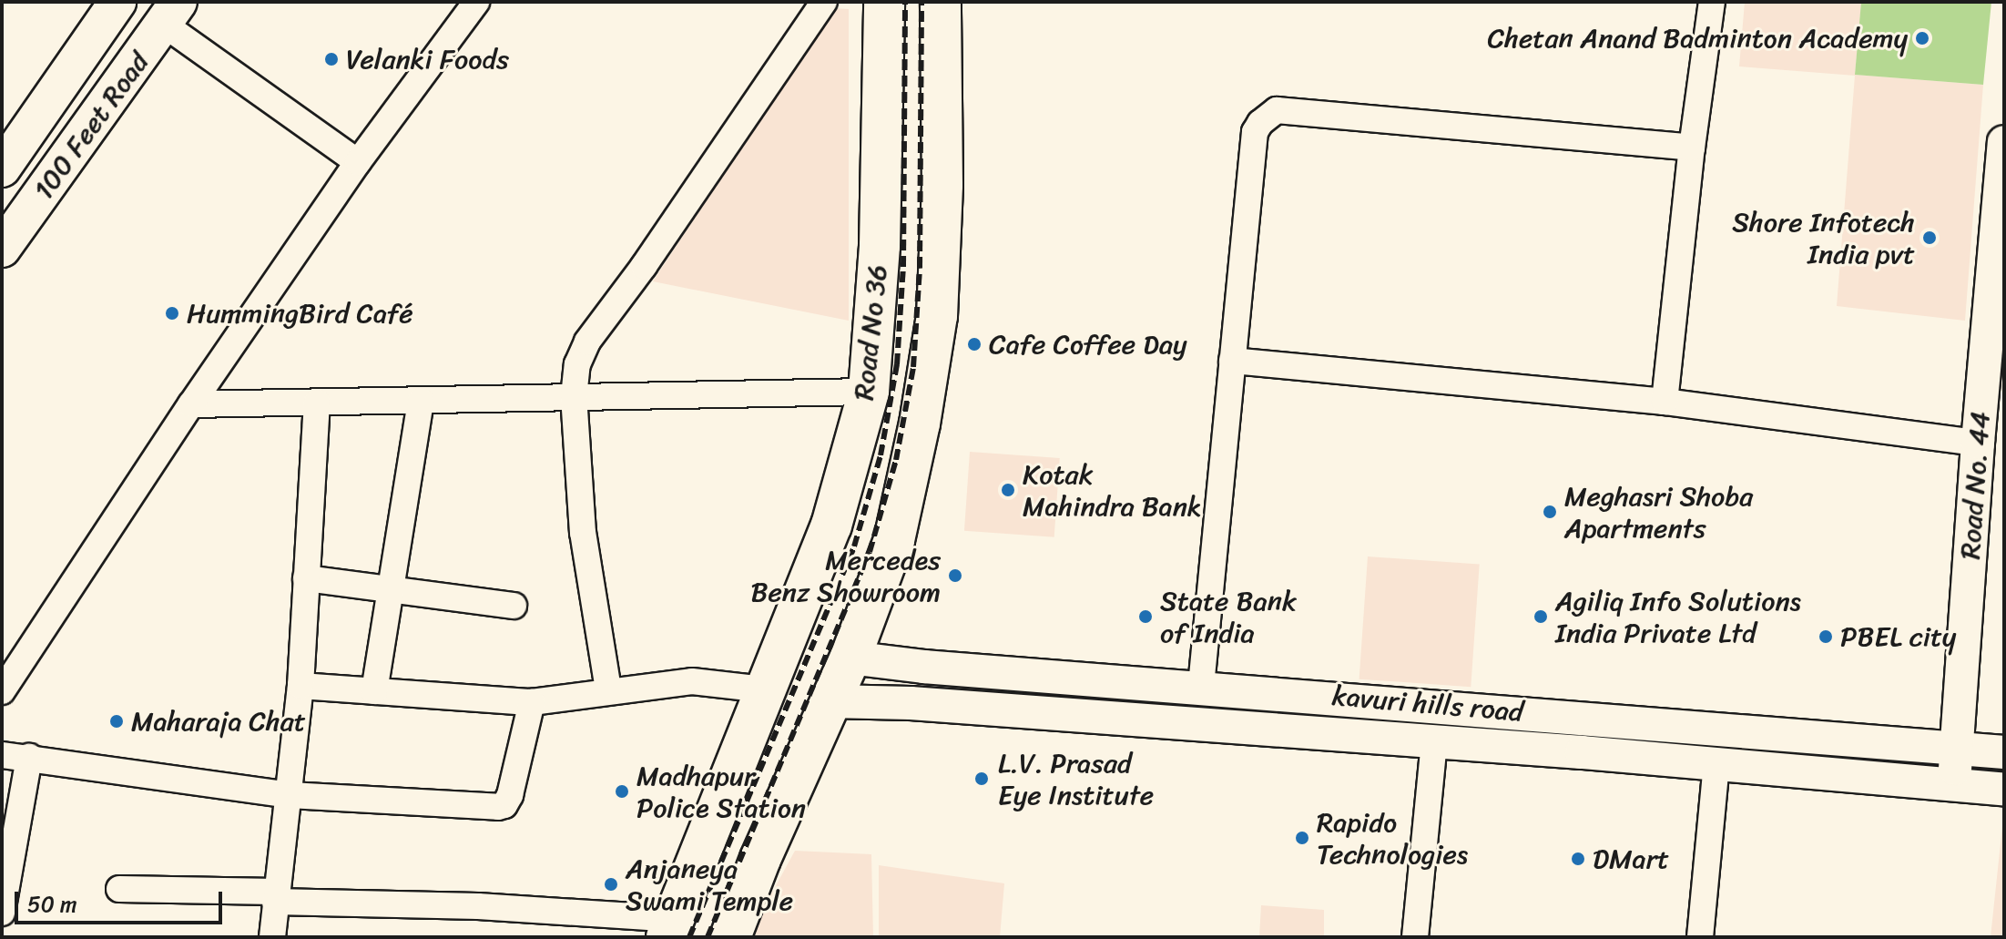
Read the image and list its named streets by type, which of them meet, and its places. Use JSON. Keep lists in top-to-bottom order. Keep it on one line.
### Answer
{"streets":{"main road":["100 Feet Road","Road No 36"],"street":["Road No. 44","kavuri hills road"]},"crossings":[["Road No. 44","kavuri hills road"]],"places":["Chetan Anand Badminton Academy","Velanki Foods","Shore Infotech India pvt","HummingBird Café","Cafe Coffee Day","Kotak Mahindra Bank","Meghasri Shoba Apartments","Mercedes Benz Showroom","State Bank of India","Agiliq Info Solutions India Private Ltd","PBEL city","Maharaja Chat","L.V. Prasad Eye Institute","Madhapur Police Station","Rapido Technologies","DMart","Anjaneya Swami Temple"],"scale_bar":"50 m"}
